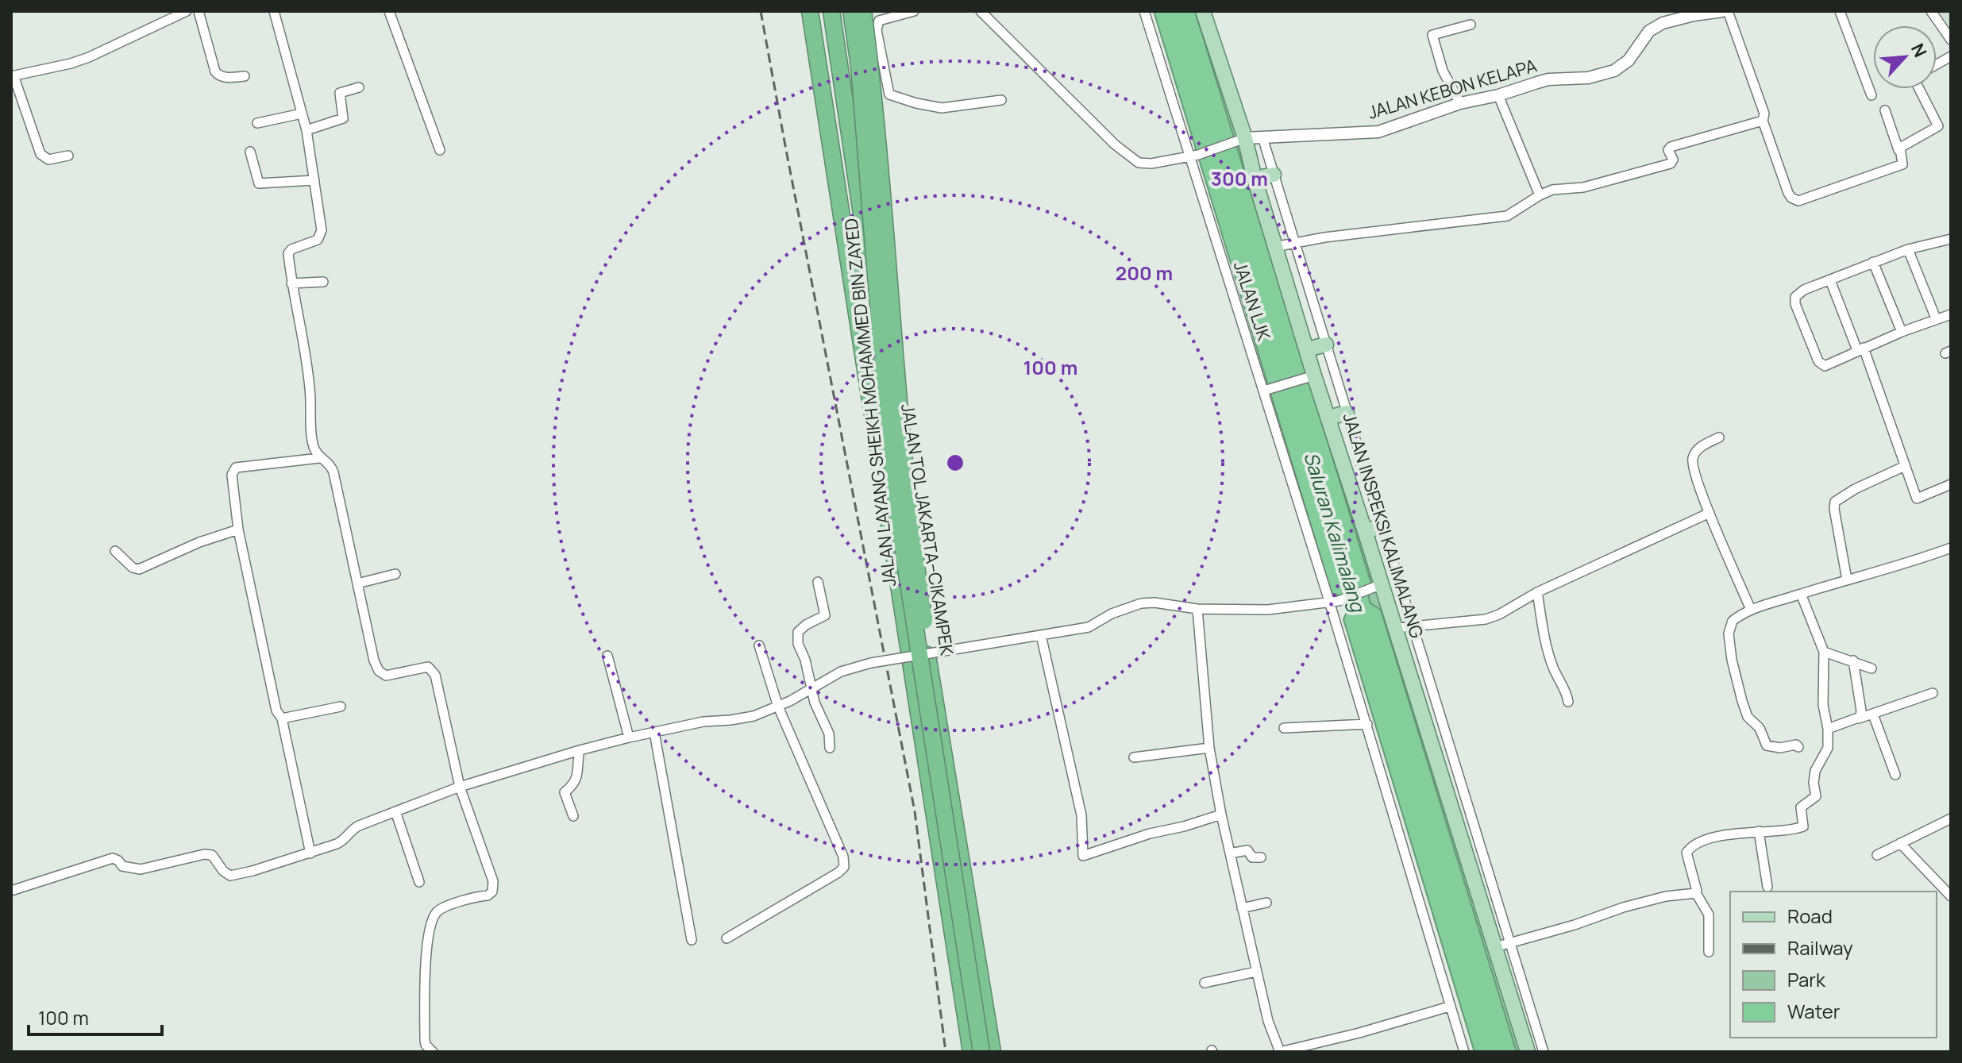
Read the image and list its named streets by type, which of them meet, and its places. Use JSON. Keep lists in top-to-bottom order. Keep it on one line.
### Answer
{"streets":{"highway":["JALAN LAYANG SHEIKH MOHAMMED BIN ZAYED","JALAN TOL JAKARTA–CIKAMPEK"],"main road":["JALAN INSPEKSI KALIMALANG"],"street":["JALAN KEBON KELAPA","JALAN LJK"]},"crossings":[["JALAN KEBON KELAPA","JALAN INSPEKSI KALIMALANG"],["JALAN LAYANG SHEIKH MOHAMMED BIN ZAYED","JALAN TOL JAKARTA–CIKAMPEK"]],"water":["Saluran Kalimalang"],"legend":["Road","Railway","Park","Water"],"scale_bar":"100 m","north":"top right","rings":["300 m","200 m","100 m"]}
